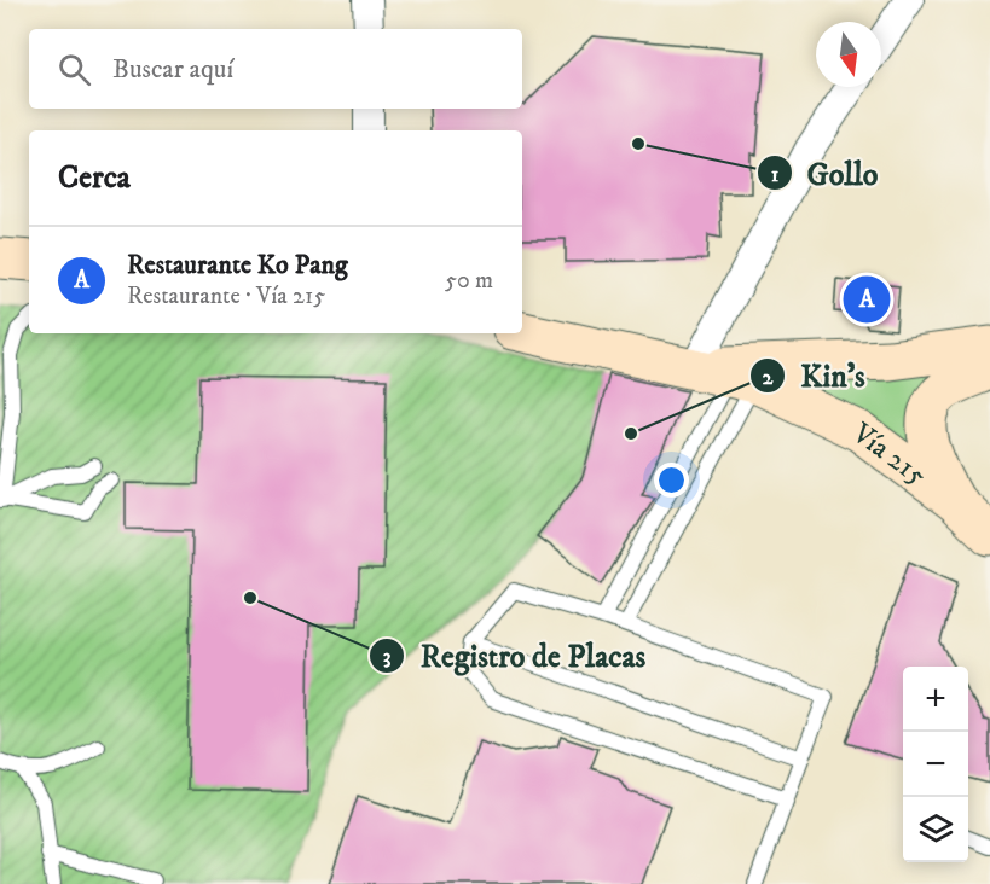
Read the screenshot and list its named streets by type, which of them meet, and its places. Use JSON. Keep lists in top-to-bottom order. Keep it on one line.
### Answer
{"streets":{"main road":["Vía 215"]},"places":["Gollo","Kin's","Registro de Placas"],"north":"bottom","page":{"search":"Buscar aquí","heading":"Cerca","list":[{"mark":"A","name":"Restaurante Ko Pang","note":"Restaurante · Vía 215","value":"50 m"}],"pins":"A","map_buttons":["+","−"]}}
